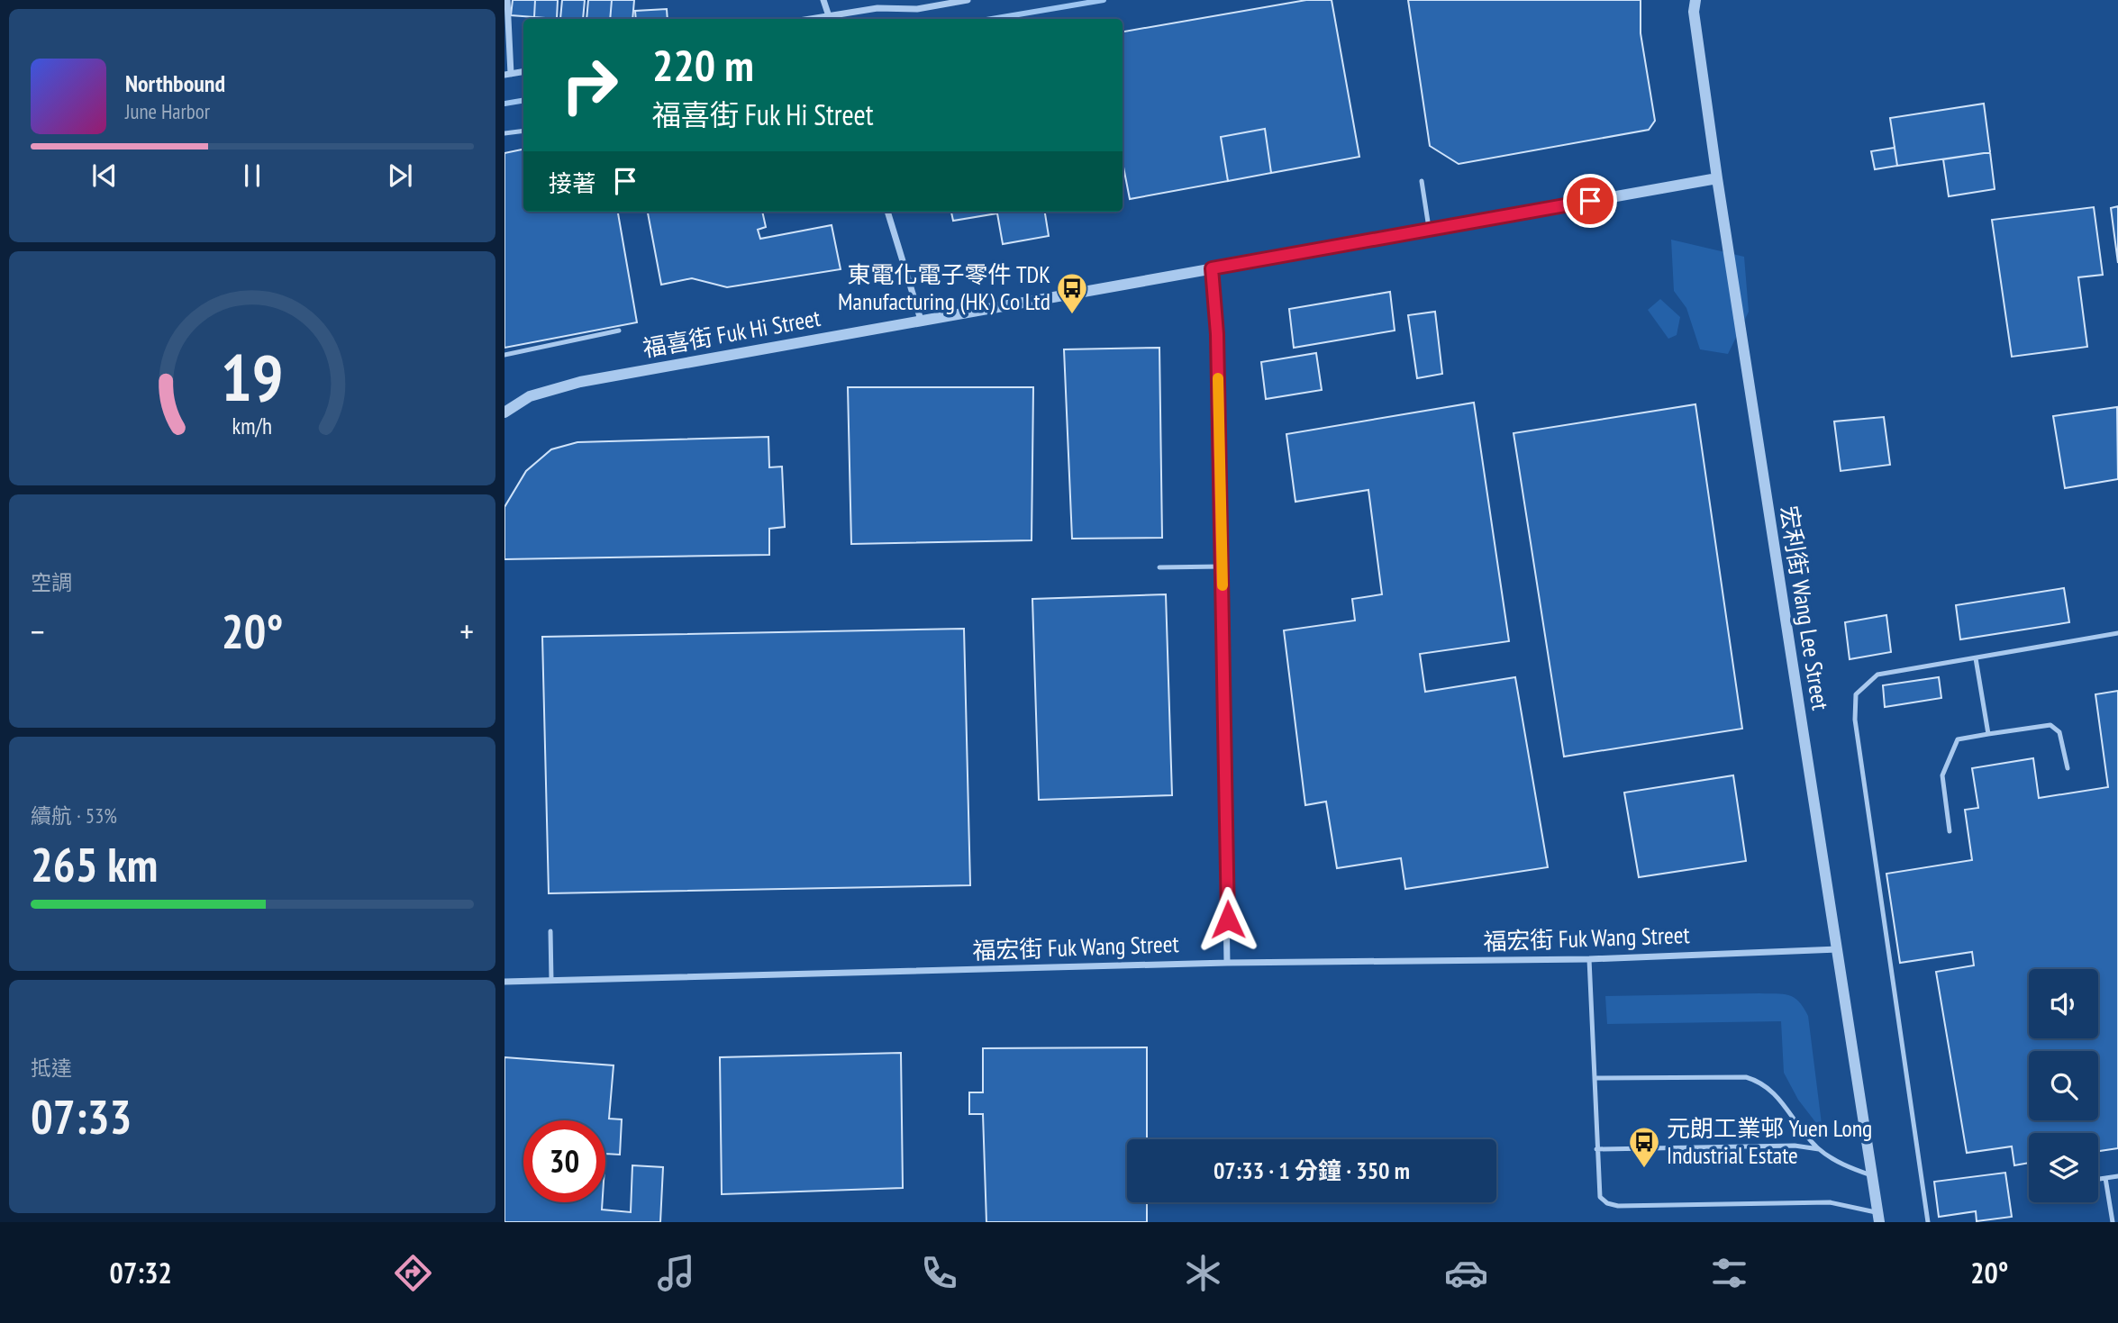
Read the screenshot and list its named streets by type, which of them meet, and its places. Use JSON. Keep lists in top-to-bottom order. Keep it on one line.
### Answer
{"streets":{"street":["福喜街 Fuk Hi Street","宏利街 Wang Lee Street","福宏街 Fuk Wang Street"]},"crossings":[["福喜街 Fuk Hi Street","宏利街 Wang Lee Street"],["宏利街 Wang Lee Street","福宏街 Fuk Wang Street"]],"places":{"bus stop":["東電化電子零件 TDK Manufacturing (HK) Co Ltd","元朗工業邨 Yuen Long Industrial Estate"]},"page":{"turn":["220 m","福喜街 Fuk Hi Street"],"song":["Northbound","June Harbor"],"then":"接著","tile":["空調",["續航 · 53%","265 km"],["抵達","07:33"]],"heat":["−","20°","+"],"limit":"30","trip":"07:33 · 1 分鐘 · 350 m","tabs":["07:32","20°"],"gauge":["19","km/h"]}}
